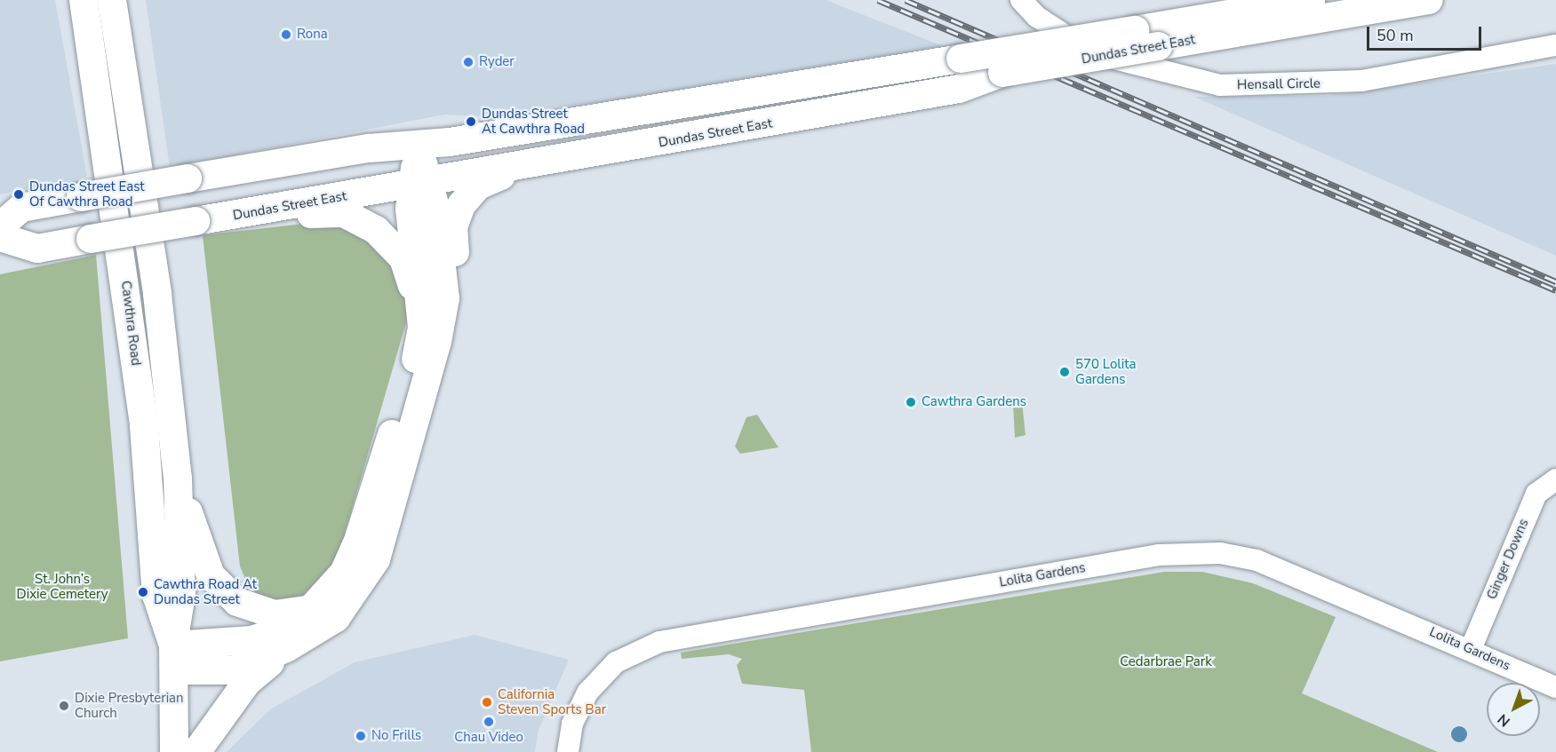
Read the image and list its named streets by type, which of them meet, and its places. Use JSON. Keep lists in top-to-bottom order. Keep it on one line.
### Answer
{"streets":{"main road":["Dundas Street East","Cawthra Road"],"street":["Hensall Circle","Ginger Downs","Lolita Gardens"]},"crossings":[["Ginger Downs","Lolita Gardens"]],"parks":["St. John’s Dixie Cemetery","Cedarbrae Park"],"places":["Rona","Ryder","Dundas Street At Cawthra Road","Dundas Street East Of Cawthra Road","570 Lolita Gardens","Cawthra Gardens","Cawthra Road At Dundas Street","California Steven Sports Bar","Dixie Presbyterian Church","Chau Video","No Frills"],"scale_bar":"50 m","north":"bottom left"}
